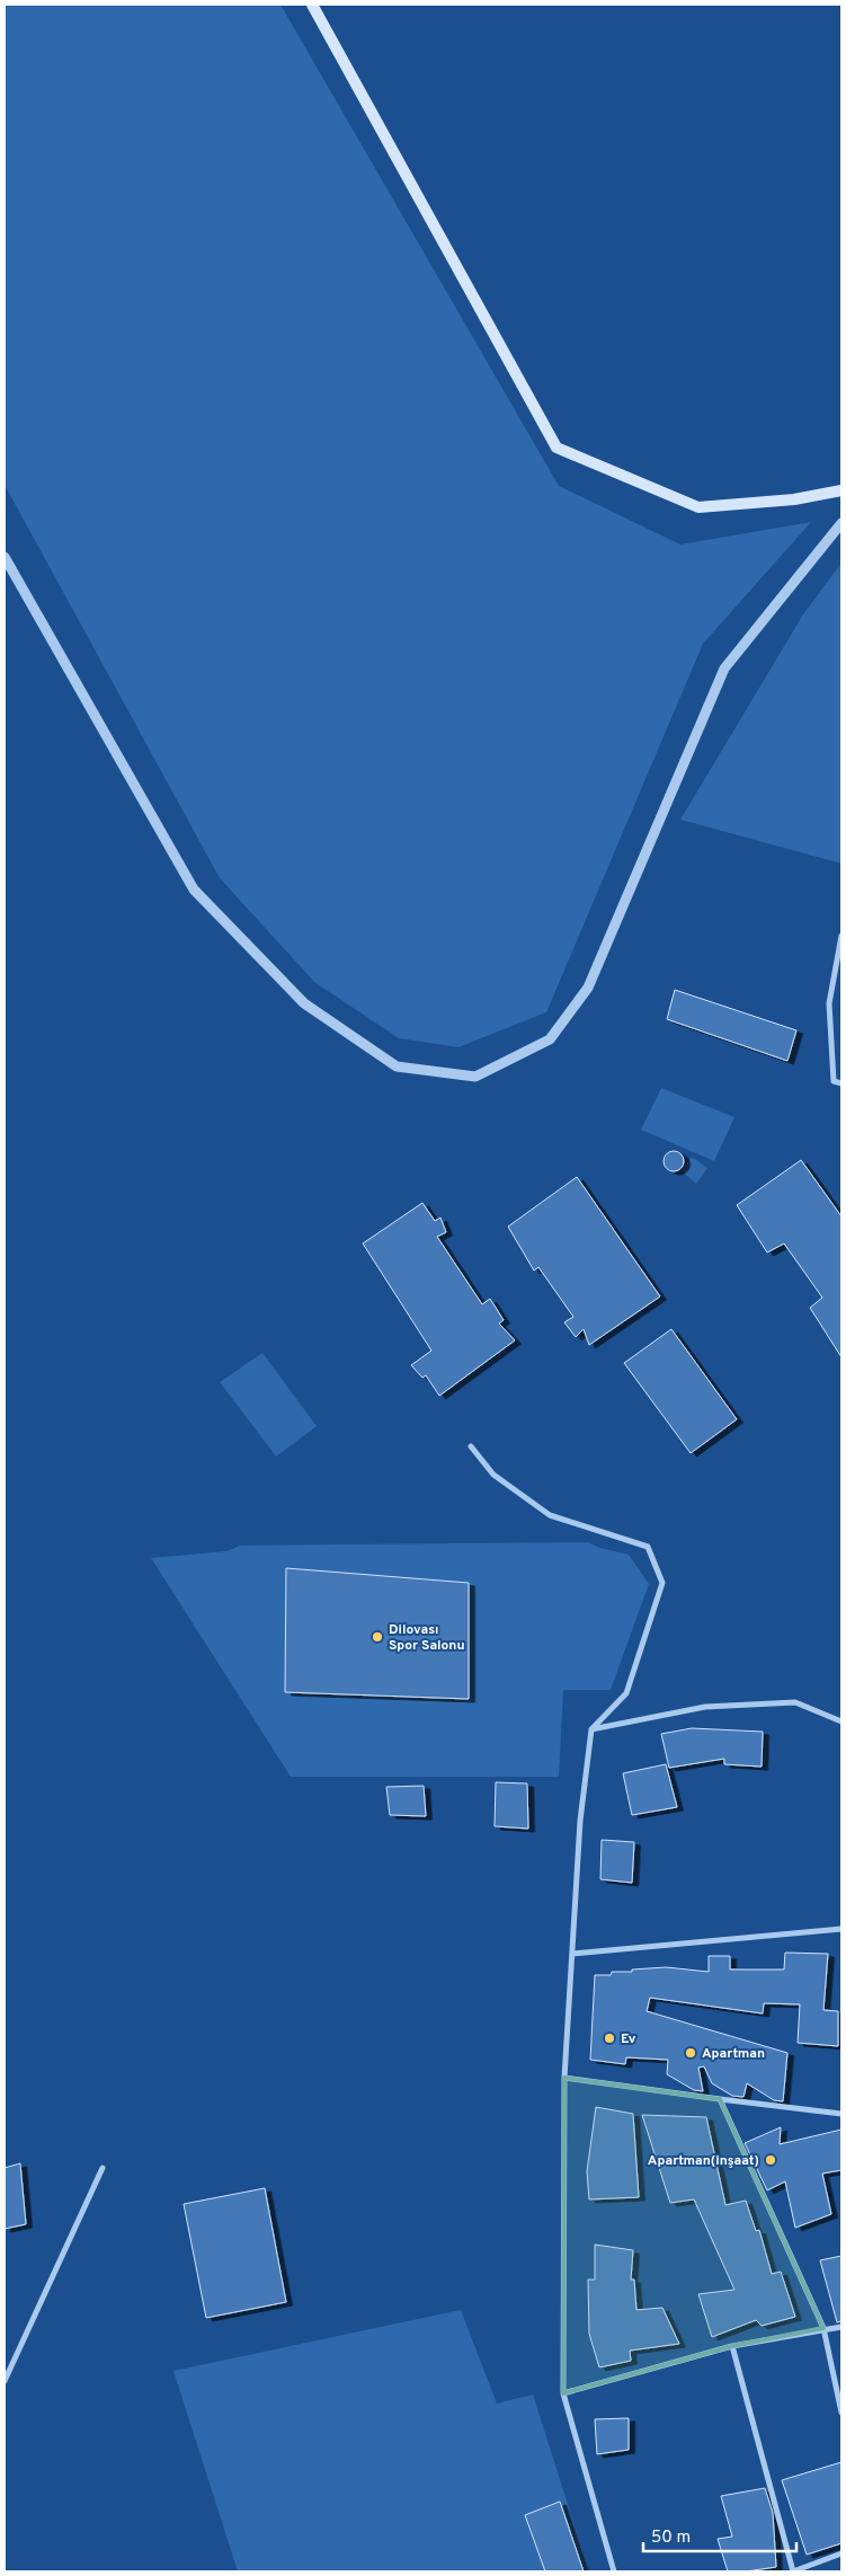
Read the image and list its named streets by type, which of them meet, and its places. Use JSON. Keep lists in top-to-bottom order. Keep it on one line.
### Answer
{"places":["Dilovası Spor Salonu","Ev","Apartman","Apartman(inşaat)"],"scale_bar":"50 m"}
